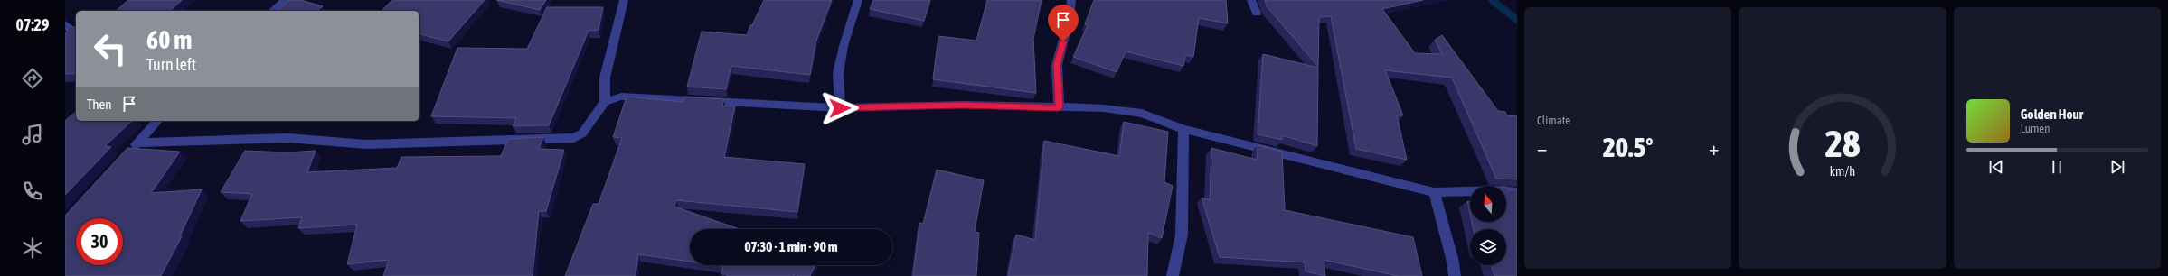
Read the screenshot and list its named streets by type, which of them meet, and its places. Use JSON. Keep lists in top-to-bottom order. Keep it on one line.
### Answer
{"north":"top","page":{"tabs":"07:29","tile":"Climate","turn":["60 m","Turn left"],"then":"Then","song":["Golden Hour","Lumen"],"heat":["−","20.5°","+"],"limit":"30","trip":"07:30 · 1 min · 90 m","gauge":["28","km/h"]}}
